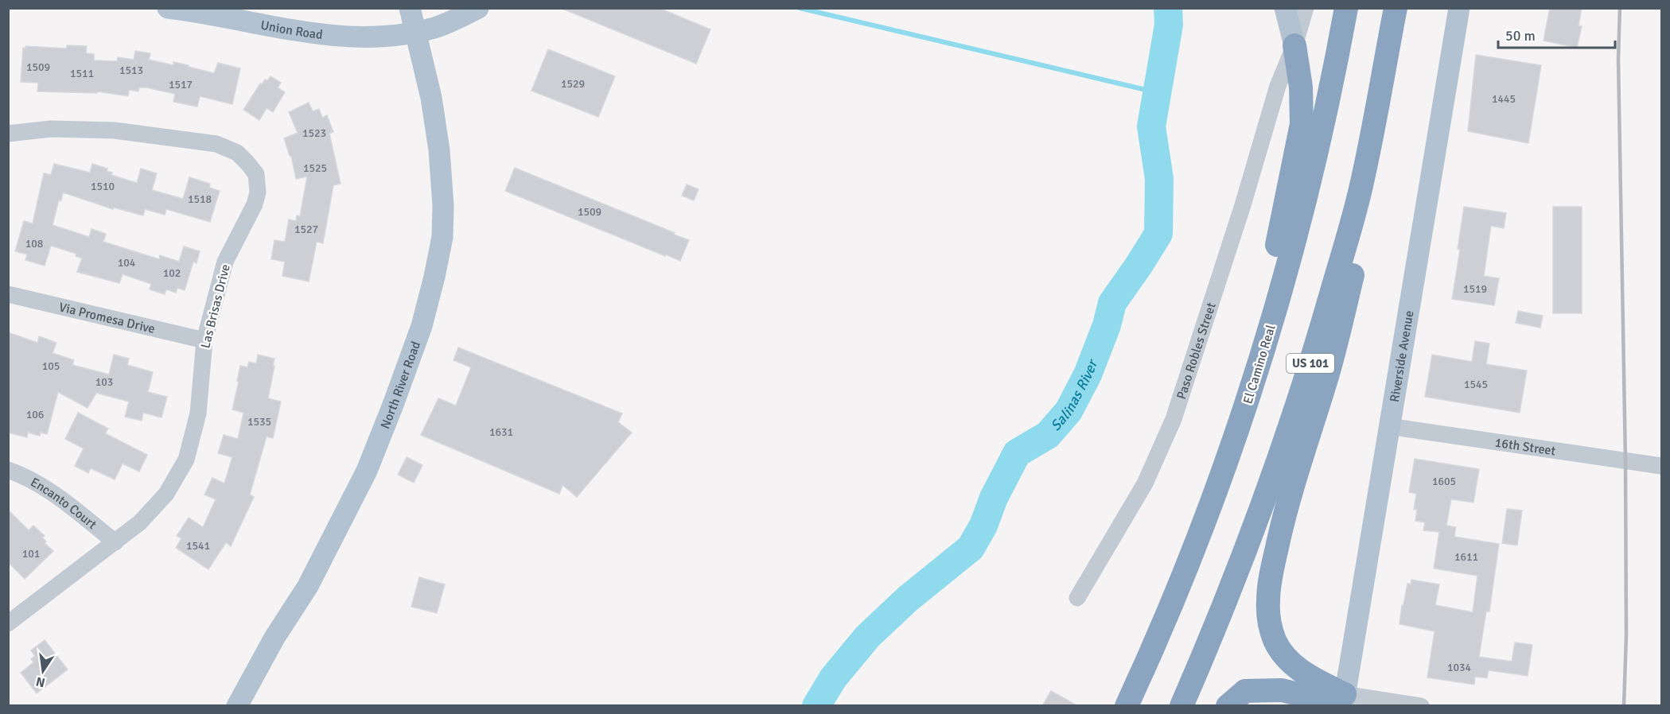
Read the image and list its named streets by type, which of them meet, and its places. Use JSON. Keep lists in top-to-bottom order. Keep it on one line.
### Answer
{"streets":{"highway":["US 101","El Camino Real"],"main road":["Union Road","Paso Robles Street","Riverside Avenue","North River Road"],"street":["Las Brisas Drive","Via Promesa Drive","16th Street","Encanto Court"]},"crossings":[["Union Road","North River Road"],["Las Brisas Drive","Via Promesa Drive"],["Las Brisas Drive","Encanto Court"],["Riverside Avenue","16th Street"]],"water":["Salinas River"],"house_numbers":["1509","1513","1511","1529","1517","1445","1523","1525","1510","1518","1509","1527","108","104","102","1519","105","103","1545","106","1535","1631","1605","1541","101","1611","1034"],"scale_bar":"50 m","north":"bottom"}
